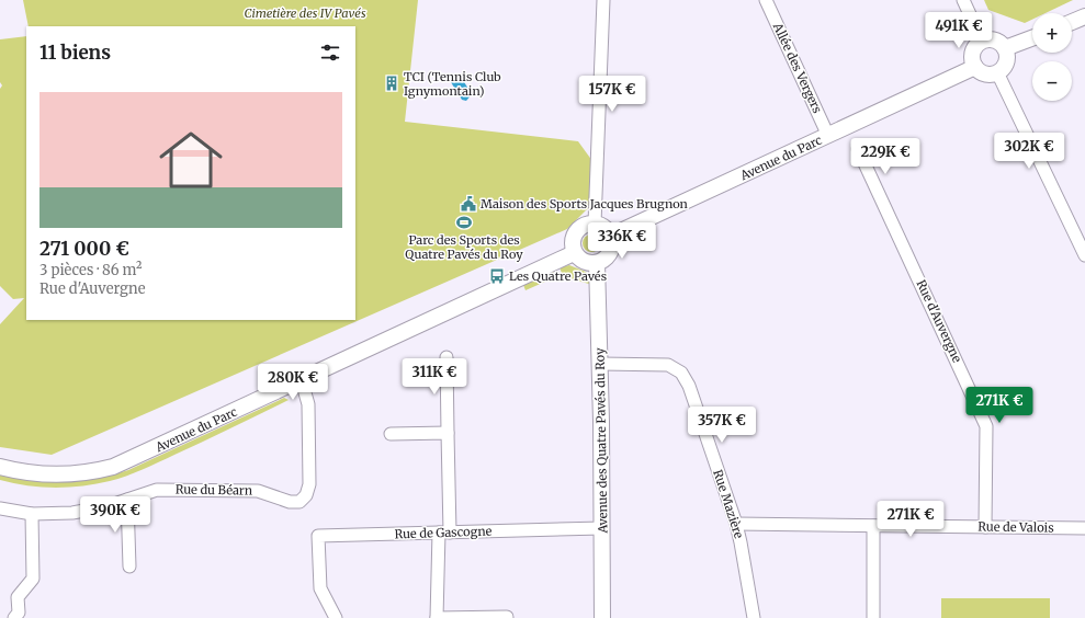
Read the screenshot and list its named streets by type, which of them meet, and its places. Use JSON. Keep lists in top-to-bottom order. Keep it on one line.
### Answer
{"streets":{"street":["Allée des Vergers","Avenue du Parc","Rue d'Auvergne","Avenue des Quatre Pavés du Roy","Rue du Béarn","Rue Mazière","Rue de Valois","Rue de Gascogne"]},"crossings":[["Allée des Vergers","Avenue du Parc"],["Avenue du Parc","Avenue des Quatre Pavés du Roy"],["Avenue du Parc","Rue du Béarn"],["Rue d'Auvergne","Rue de Valois"],["Avenue des Quatre Pavés du Roy","Rue Mazière"],["Avenue des Quatre Pavés du Roy","Rue de Gascogne"],["Rue Mazière","Rue de Valois"]],"parks":["Cimetière des IV Pavés"],"places":{"building":["TCI (Tennis Club Ignymontain)"],"public building":["Maison des Sports Jacques Brugnon"],"sports":["Parc des Sports des Quatre Pavés du Roy"],"bus stop":["Les Quatre Pavés"]},"page":{"price":["491K €","157K €","302K €","229K €","336K €","311K €","280K €","271K €","357K €","390K €","271K €"],"map_buttons":["+","−"],"heading":"11 biens","list":[{"name":"271 000 €","note":"3 pièces · 86 m² · Rue d'Auvergne"}]}}
